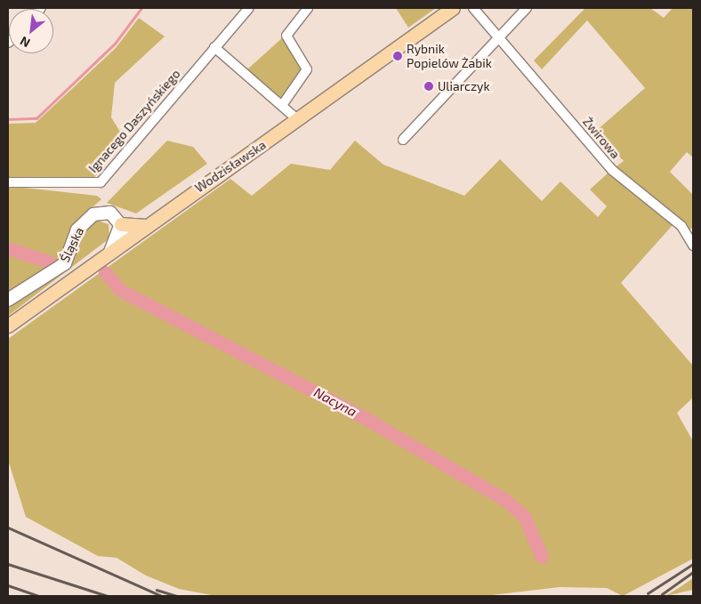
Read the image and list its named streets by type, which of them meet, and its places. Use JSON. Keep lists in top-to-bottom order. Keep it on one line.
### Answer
{"streets":{"main road":["Wodzisławska"],"street":["Ignacego Daszyńskiego","Żwirowa","Śląska"]},"crossings":[["Wodzisławska","Śląska"]],"water":["Nacyna"],"places":["Rybnik Popielów Żabik","Uliarczyk"],"north":"bottom left"}
